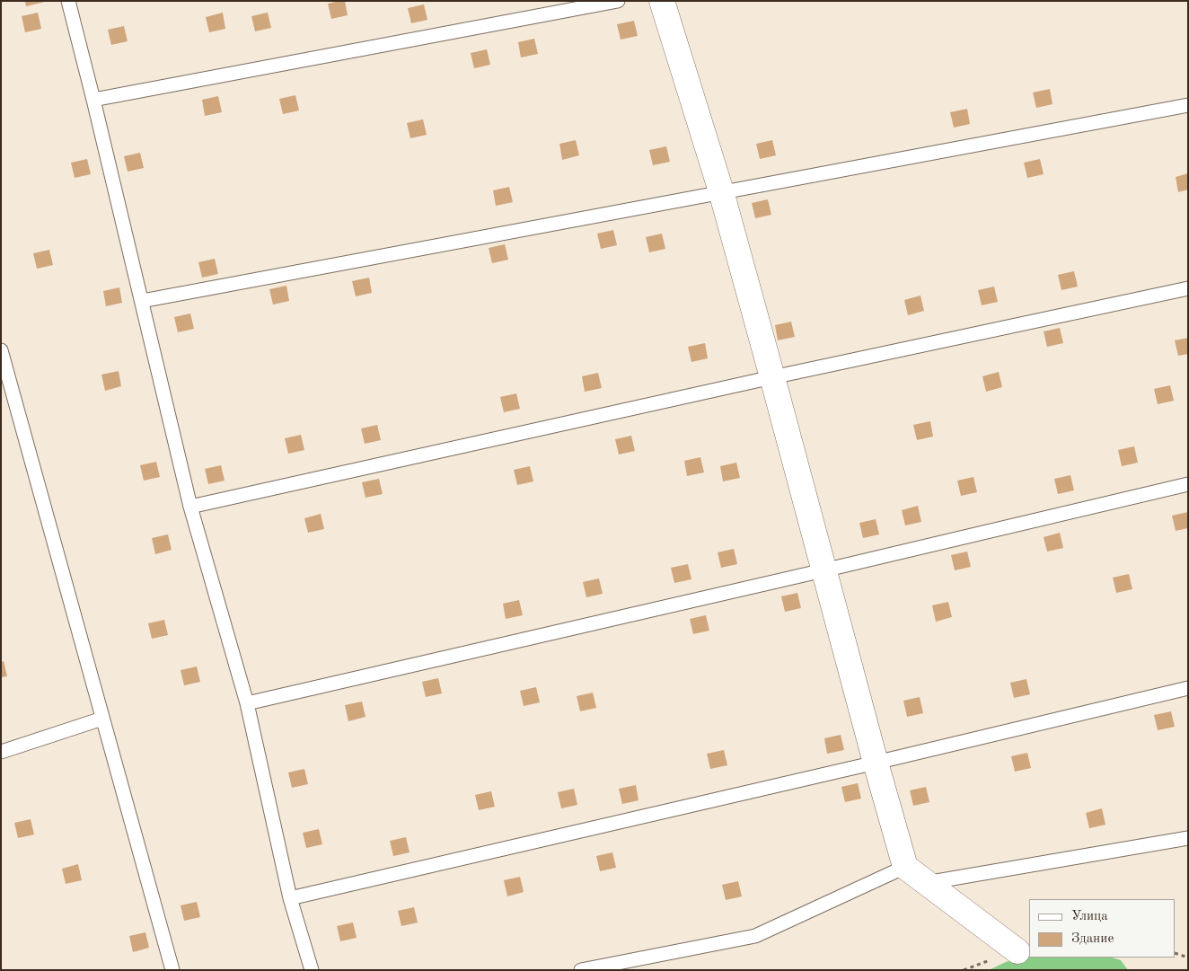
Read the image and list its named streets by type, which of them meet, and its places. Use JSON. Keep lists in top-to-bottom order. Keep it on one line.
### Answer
{"legend":["Улица","Здание"]}
